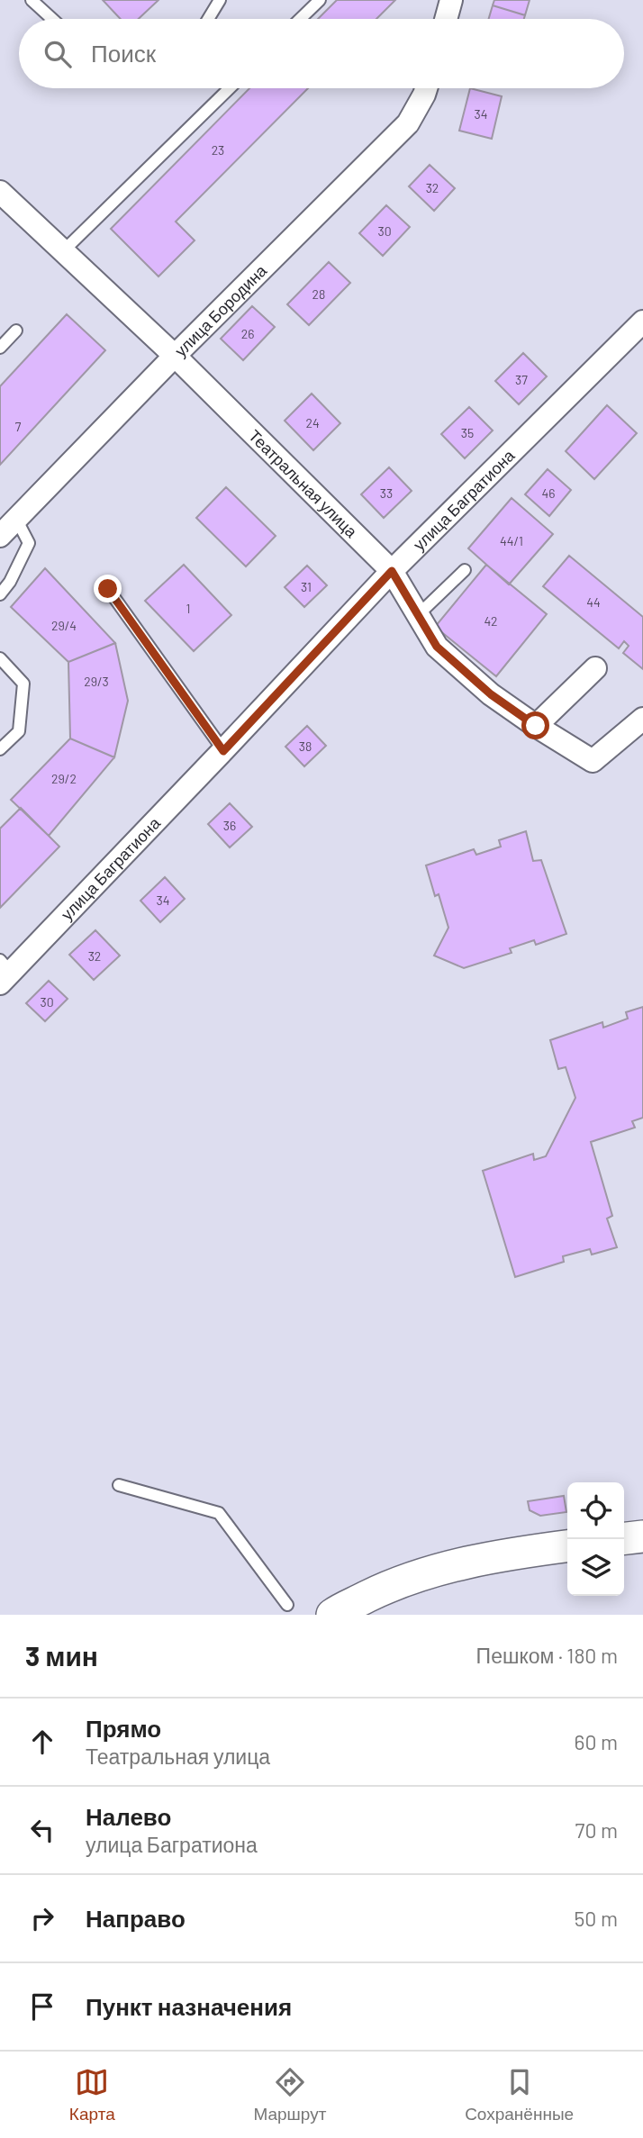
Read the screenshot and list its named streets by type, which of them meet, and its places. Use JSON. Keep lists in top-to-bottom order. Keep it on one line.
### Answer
{"streets":{"street":["улица Бородина","Театральная улица","улица Багратиона"]},"crossings":[["улица Бородина","Театральная улица"],["Театральная улица","улица Багратиона"]],"house_numbers":["34","23","32","30","28","26","37","24","7","35","33","46","44/1","31","44","1","42","29/4","29/3","38","29/2","36","34","32","30"],"page":{"search":"Поиск","heading":["3 мин","Пешком · 180 m"],"list":[["Прямо","Театральная улица","60 m"],["Налево","улица Багратиона","70 m"],["Направо","50 m"],"Пункт назначения"],"nav":["Карта","Маршрут","Сохранённые"]}}
